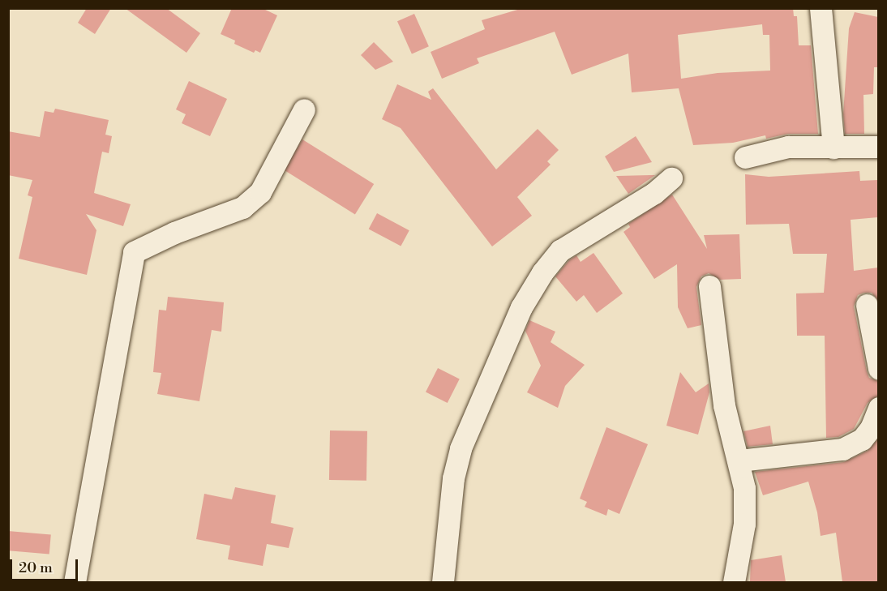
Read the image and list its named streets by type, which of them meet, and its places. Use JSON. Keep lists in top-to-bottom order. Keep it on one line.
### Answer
{"scale_bar":"20 m"}
